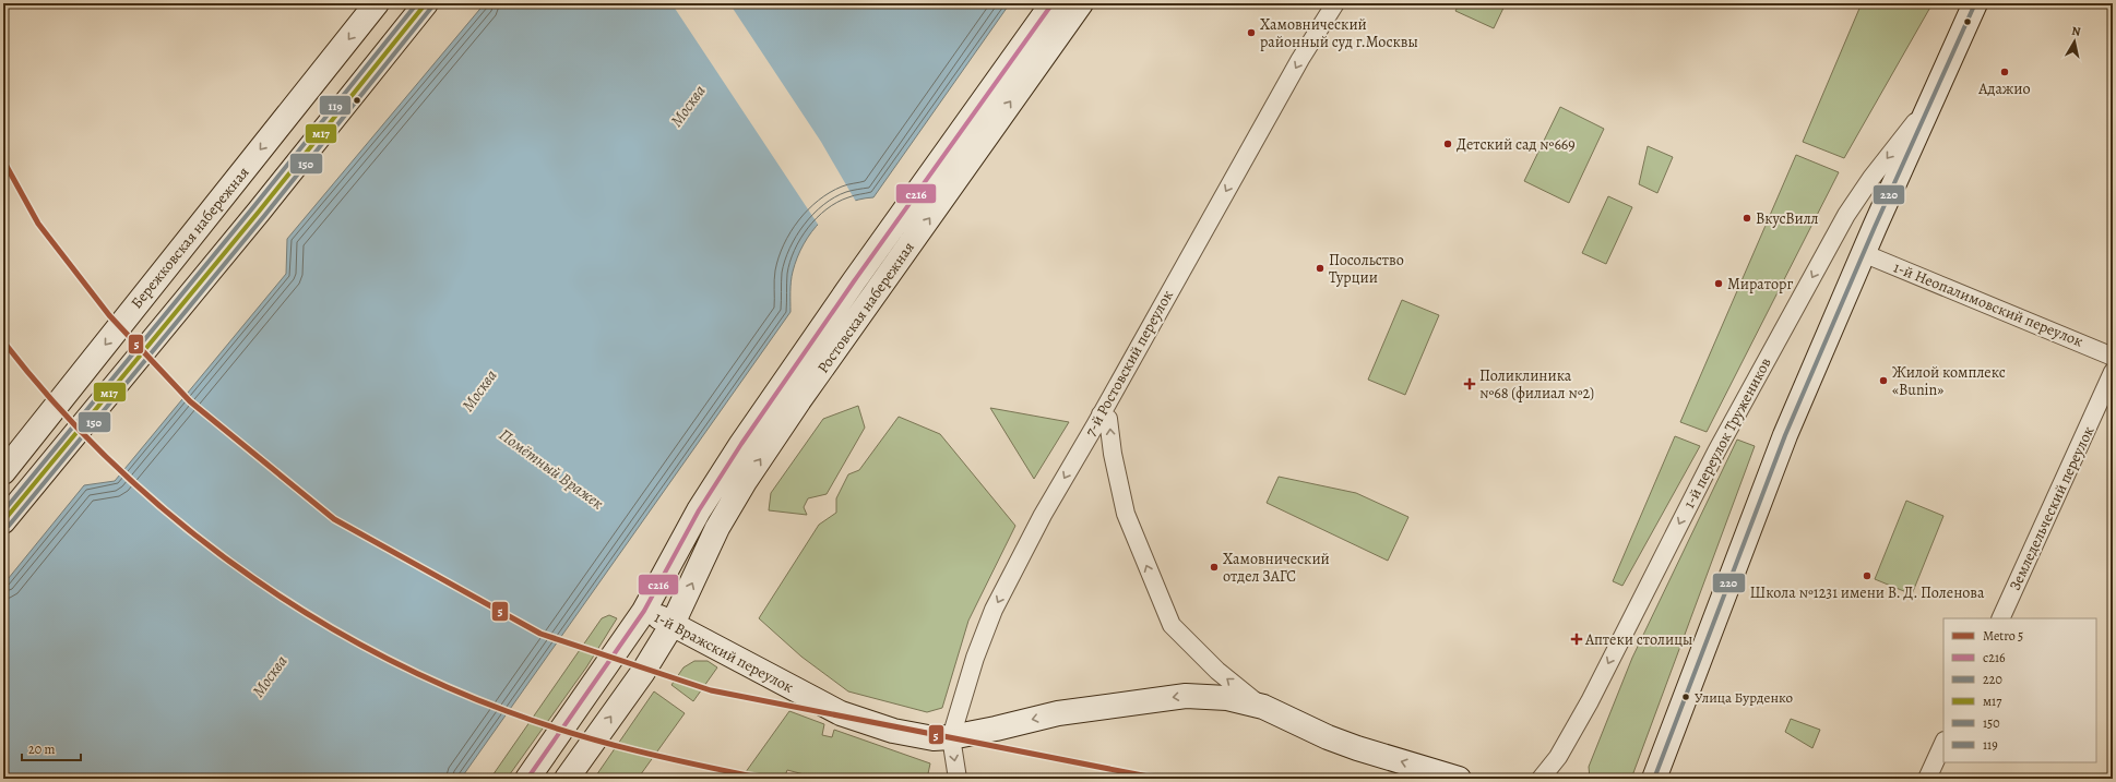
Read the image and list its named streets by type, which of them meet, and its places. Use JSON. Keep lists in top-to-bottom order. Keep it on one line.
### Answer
{"streets":{"main road":["Бережковская набережная","Ростовская набережная","1-й Вражский переулок"],"street":["1-й Неопалимовский переулок","7-й Ростовский переулок","1-й переулок Тружеников","Земледельческий переулок"]},"crossings":[["Ростовская набережная","1-й Вражский переулок"],["7-й Ростовский переулок","1-й Вражский переулок"]],"one_way":["7-й Ростовский переулок","1-й переулок Тружеников","1-й Вражский переулок"],"water":["Москва","Помётный Вражек"],"places":{"other":["Хамовнический районный суд г.Москвы","Адажио","Детский сад №669","ВкусВилл","Посольство Турции","Мираторг","Жилой комплекс «Bunin»","Хамовнический отдел ЗАГС","Школа №1231 имени В. Д. Поленова","Улица Бурденко"],"health":["Поликлиника №68 (филиал №2)","Аптеки столицы"]},"lines":["transit line с216","transit line 220","transit line м17","transit line 119","transit line 150","metro line 5"],"legend":["Metro 5","с216","220","м17","150","119"],"scale_bar":"20 m","north":"top"}
